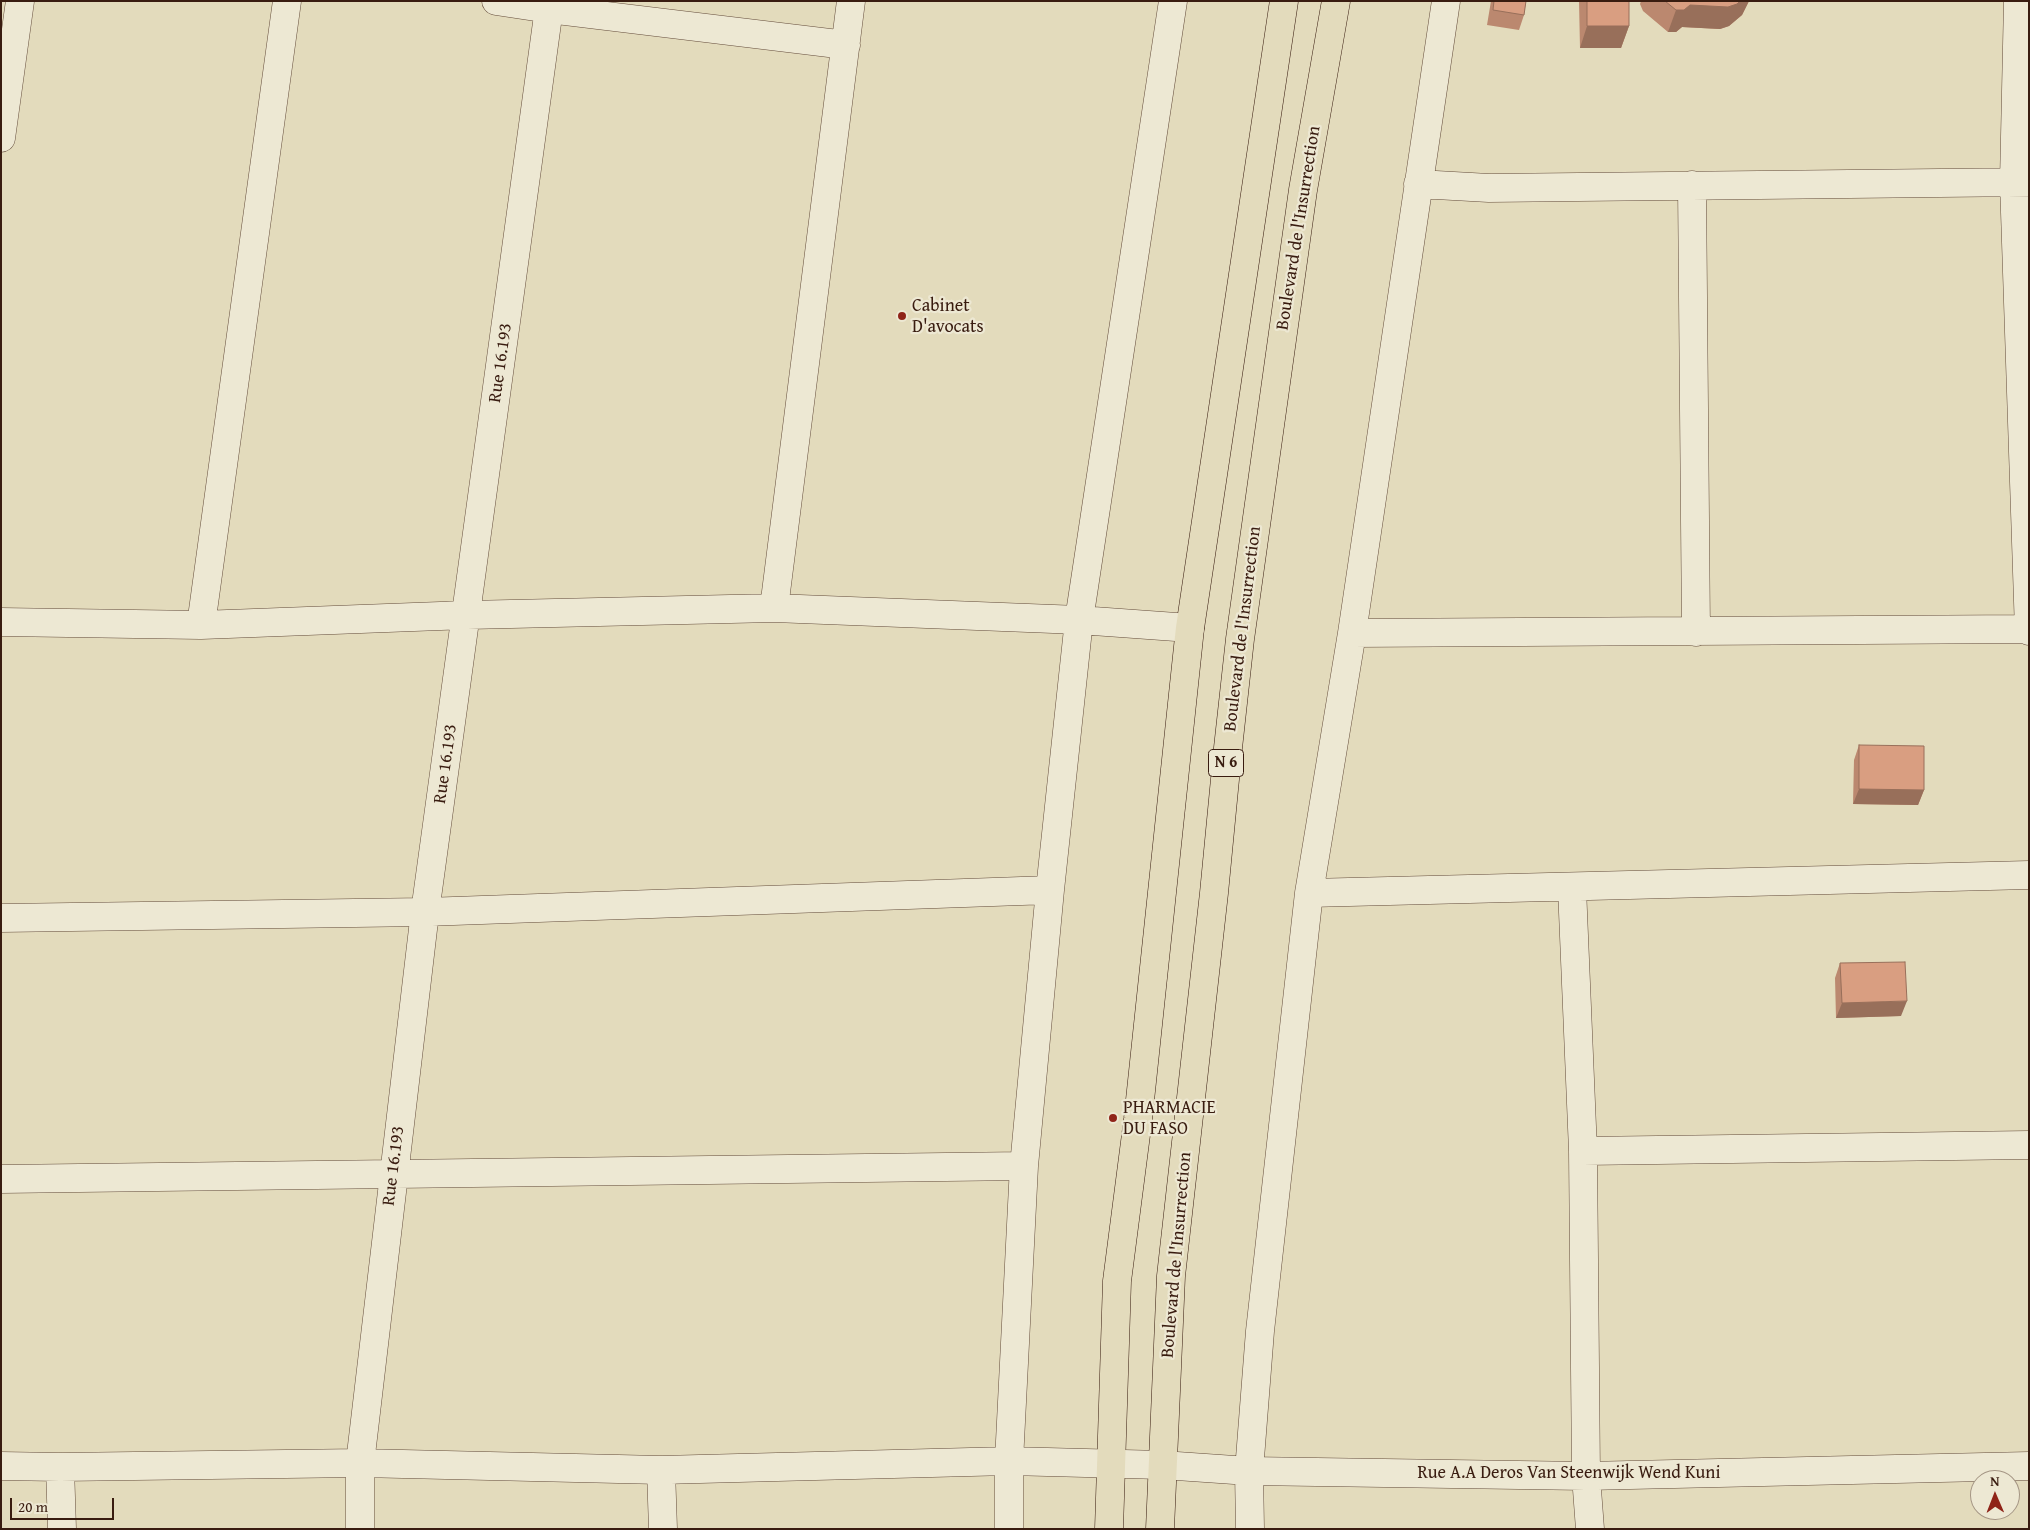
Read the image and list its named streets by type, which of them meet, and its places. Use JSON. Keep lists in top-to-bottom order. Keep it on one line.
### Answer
{"streets":{"main road":["Boulevard de l'Insurrection","N 6"],"street":["Rue 16.193","Rue A.A Deros Van Steenwijk Wend Kuni"]},"crossings":[["Boulevard de l'Insurrection","Rue A.A Deros Van Steenwijk Wend Kuni"],["Rue 16.193","Rue A.A Deros Van Steenwijk Wend Kuni"]],"places":["Cabinet D'avocats","PHARMACIE DU FASO"],"scale_bar":"20 m","north":"top"}
